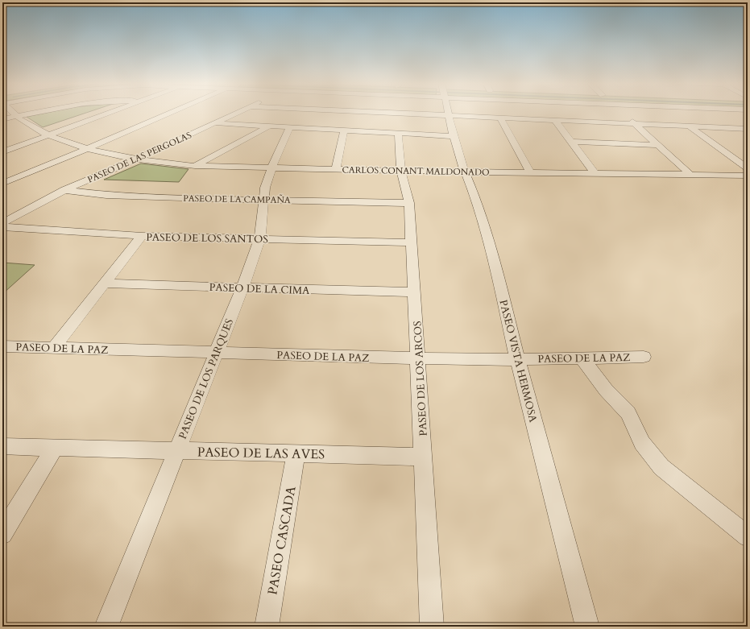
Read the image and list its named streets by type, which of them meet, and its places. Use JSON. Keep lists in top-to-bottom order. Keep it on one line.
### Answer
{"streets":{"street":["PASEO DE LAS PERGOLAS","CARLOS CONANT MALDONADO","PASEO DE LA CAMPAÑA","PASEO DE LOS SANTOS","PASEO DE LA CIMA","PASEO DE LA PAZ","PASEO VISTA HERMOSA","PASEO DE LOS PARQUES","PASEO DE LOS ARCOS","PASEO DE LAS AVES","PASEO CASCADA"]},"crossings":[["PASEO DE LAS PERGOLAS","CARLOS CONANT MALDONADO"],["PASEO DE LAS PERGOLAS","PASEO DE LA CAMPAÑA"],["CARLOS CONANT MALDONADO","PASEO VISTA HERMOSA"],["CARLOS CONANT MALDONADO","PASEO DE LOS PARQUES"],["CARLOS CONANT MALDONADO","PASEO DE LOS ARCOS"],["PASEO DE LA CAMPAÑA","PASEO DE LOS PARQUES"],["PASEO DE LA CAMPAÑA","PASEO DE LOS ARCOS"],["PASEO DE LOS SANTOS","PASEO DE LOS PARQUES"],["PASEO DE LOS SANTOS","PASEO DE LOS ARCOS"],["PASEO DE LA CIMA","PASEO DE LOS PARQUES"],["PASEO DE LA CIMA","PASEO DE LOS ARCOS"],["PASEO DE LA PAZ","PASEO VISTA HERMOSA"],["PASEO DE LA PAZ","PASEO DE LOS PARQUES"],["PASEO DE LA PAZ","PASEO DE LOS ARCOS"],["PASEO DE LOS PARQUES","PASEO DE LAS AVES"],["PASEO DE LOS ARCOS","PASEO DE LAS AVES"],["PASEO DE LAS AVES","PASEO CASCADA"]]}
